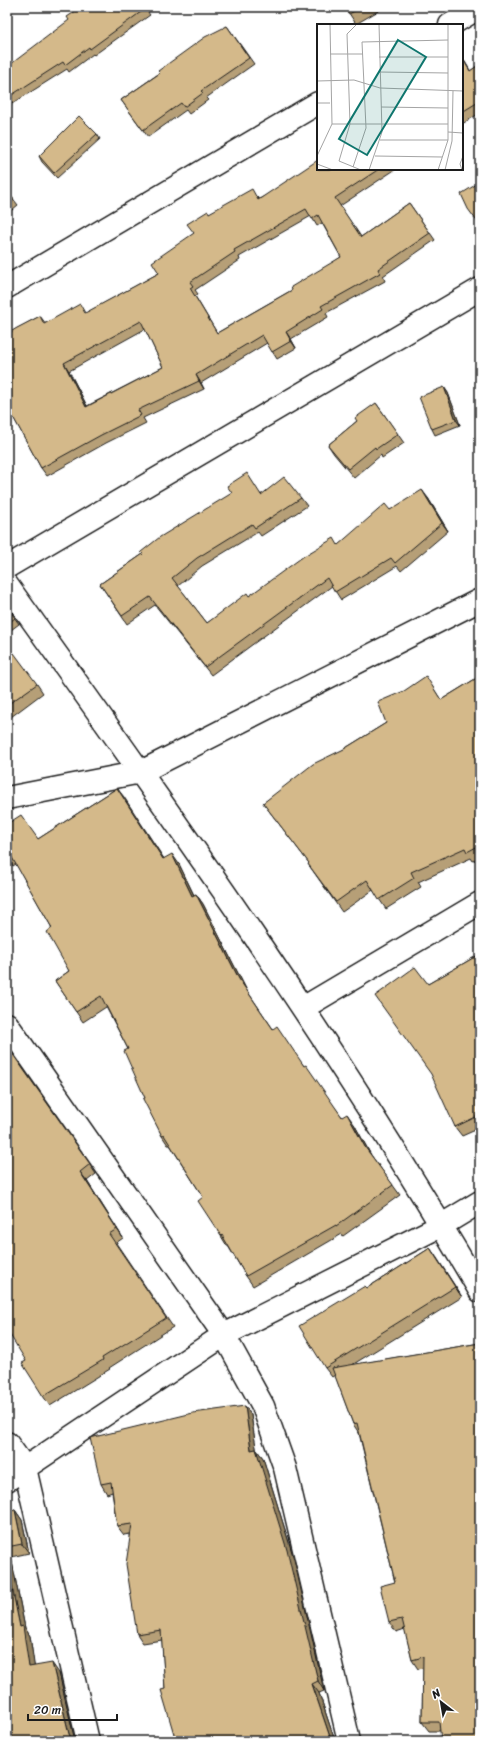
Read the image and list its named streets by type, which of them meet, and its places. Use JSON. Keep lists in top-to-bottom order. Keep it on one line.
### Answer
{"scale_bar":"20 m","north":"top left"}
